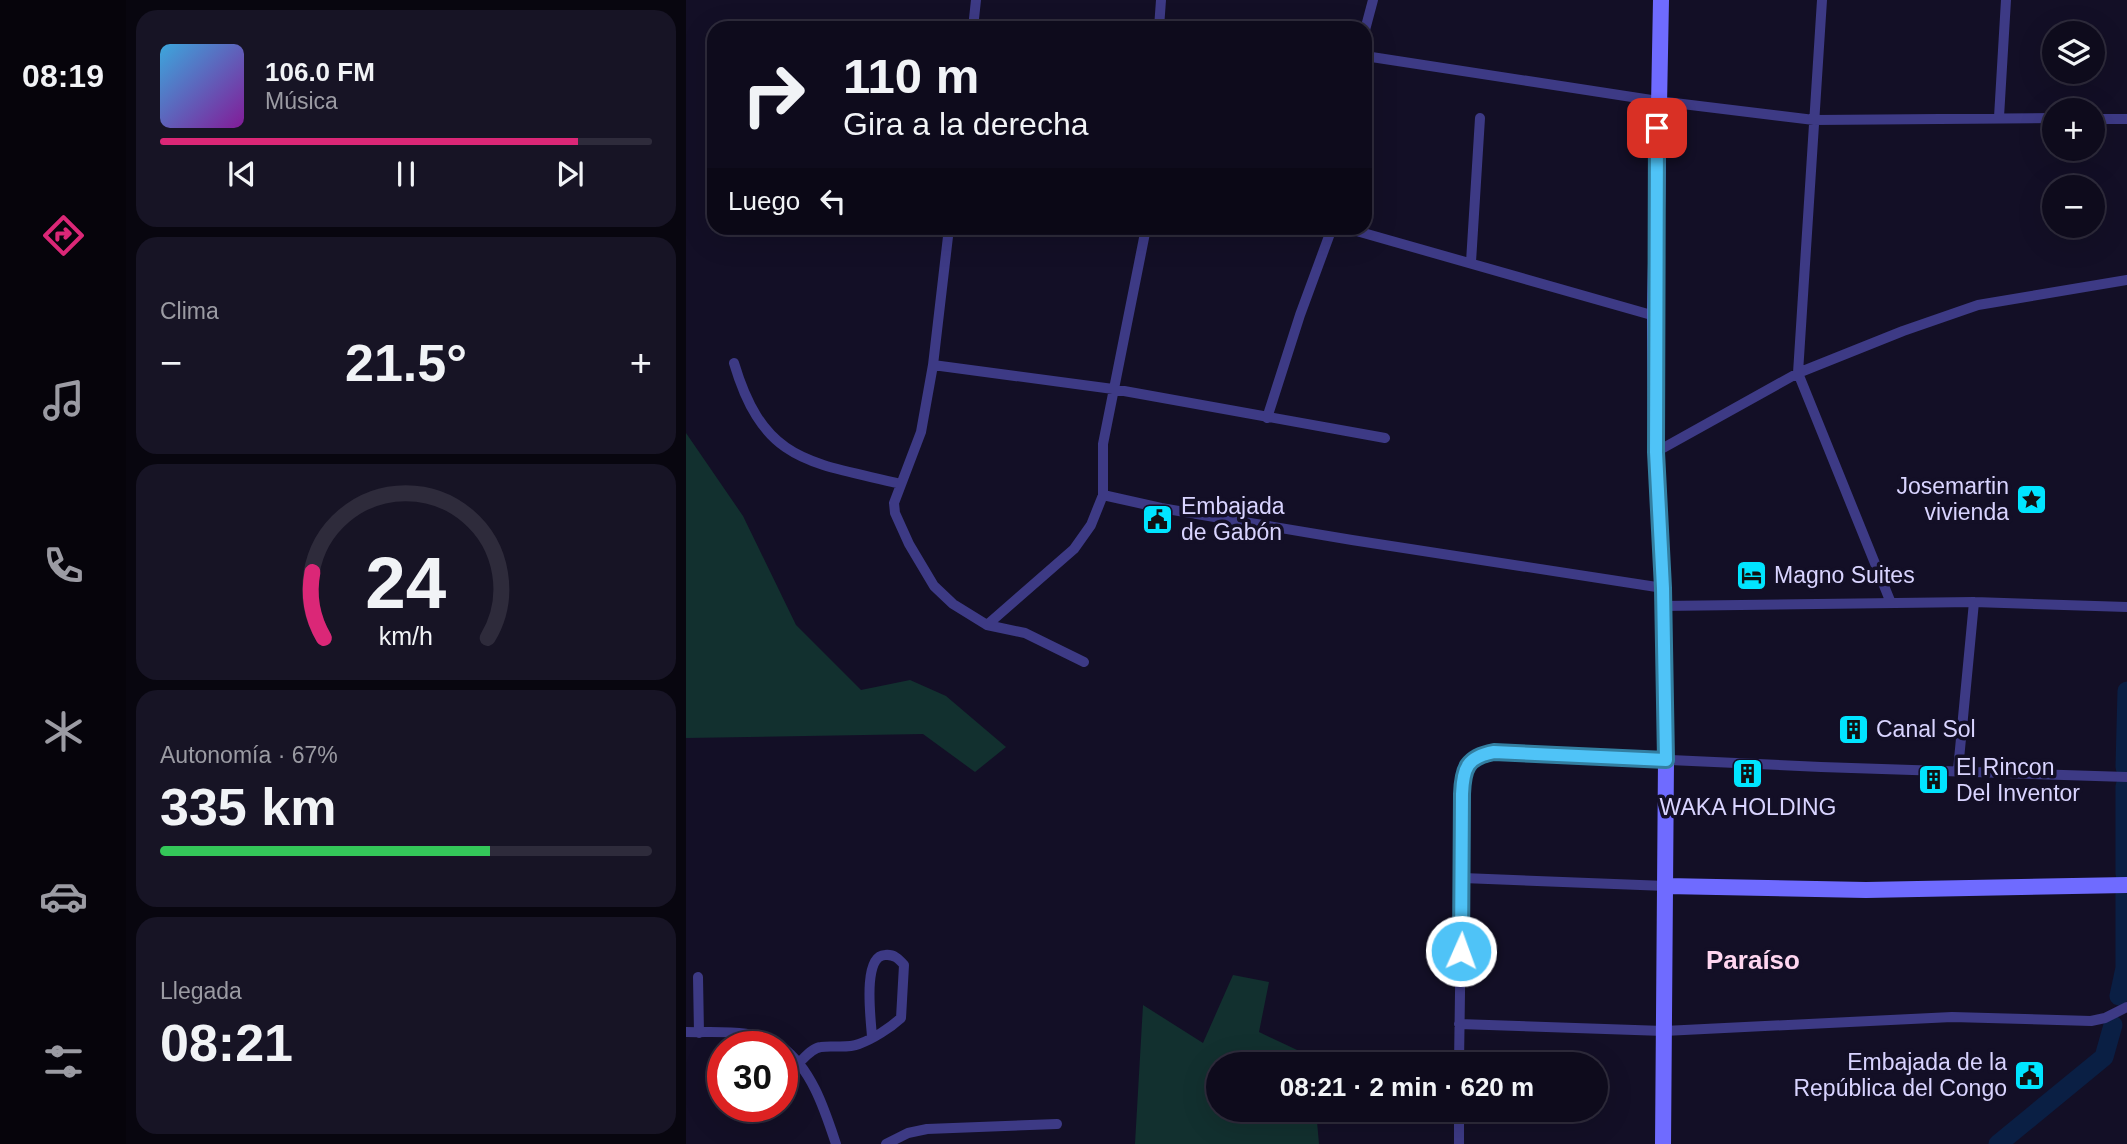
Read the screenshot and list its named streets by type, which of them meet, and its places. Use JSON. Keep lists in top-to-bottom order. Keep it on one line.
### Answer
{"districts":["Paraíso"],"places":{"place":["Josemartin vivienda"],"public building":["Embajada de Gabón","Embajada de la República del Congo"],"hotel":["Magno Suites"],"building":["Canal Sol","WAKA HOLDING","El Rincon Del Inventor"]},"page":{"tabs":"08:19","map_buttons":["+","−"],"turn":["110 m","Gira a la derecha"],"song":["106.0 FM","Música"],"then":"Luego","tile":["Clima",["Autonomía · 67%","335 km"],["Llegada","08:21"]],"heat":["−","21.5°","+"],"limit":"30","trip":"08:21 · 2 min · 620 m","gauge":["24","km/h"]}}
